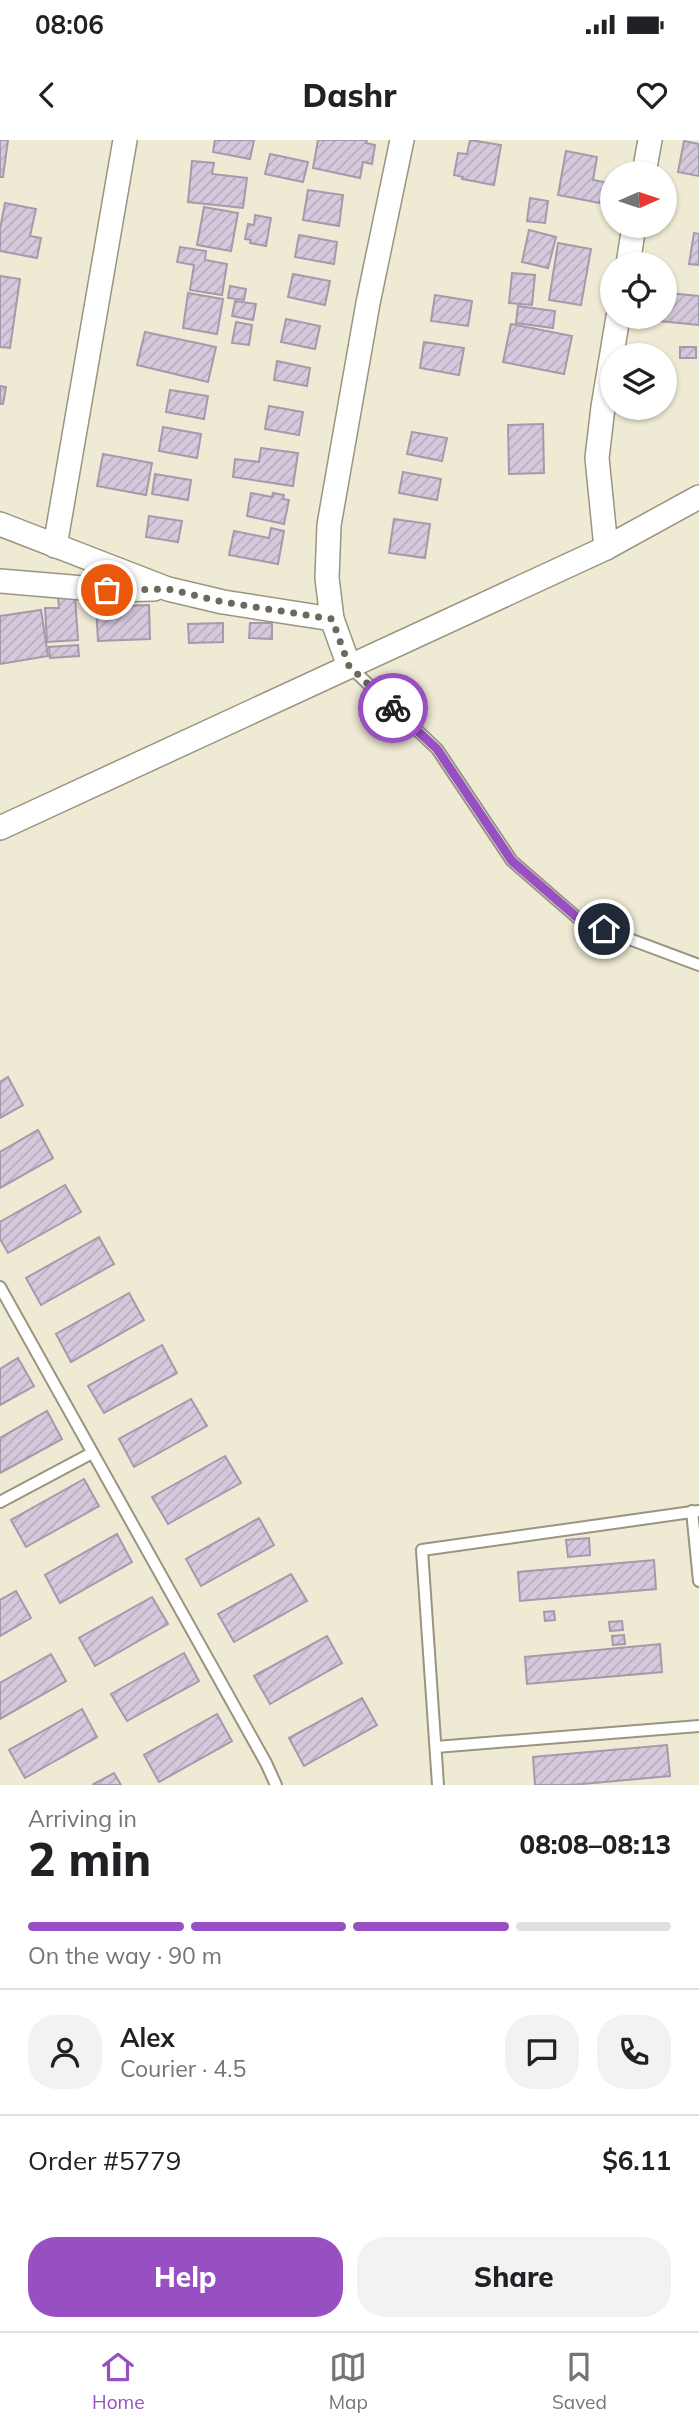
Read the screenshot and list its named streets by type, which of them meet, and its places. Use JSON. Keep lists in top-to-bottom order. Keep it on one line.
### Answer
{"north":"right","page":{"status":"08:06","header":"Dashr","heading":["2 min","Arriving in","08:08–08:13"],"panel":["Alex","Courier · 4.5","Order #5779","$6.11"],"bar":"On the way · 90 m","buttons":["Help","Share"],"tabs":["Home","Map","Saved"]}}
